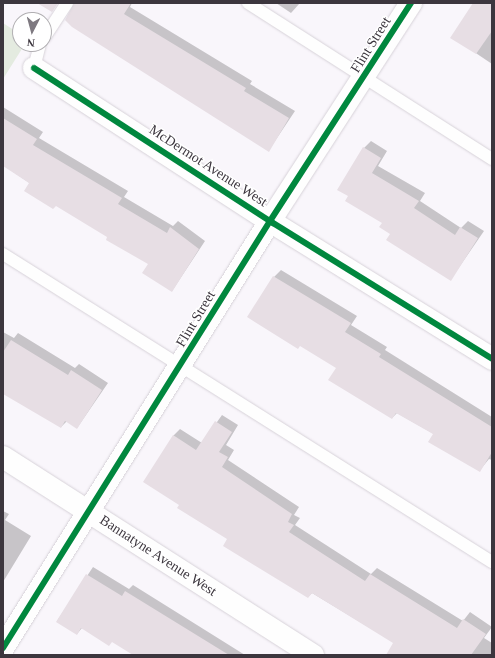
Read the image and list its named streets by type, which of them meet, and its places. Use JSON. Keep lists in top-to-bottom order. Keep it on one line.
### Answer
{"streets":{"street":["Flint Street","McDermot Avenue West","Bannatyne Avenue West"]},"crossings":[["Flint Street","McDermot Avenue West"],["Flint Street","Bannatyne Avenue West"]],"north":"bottom"}
